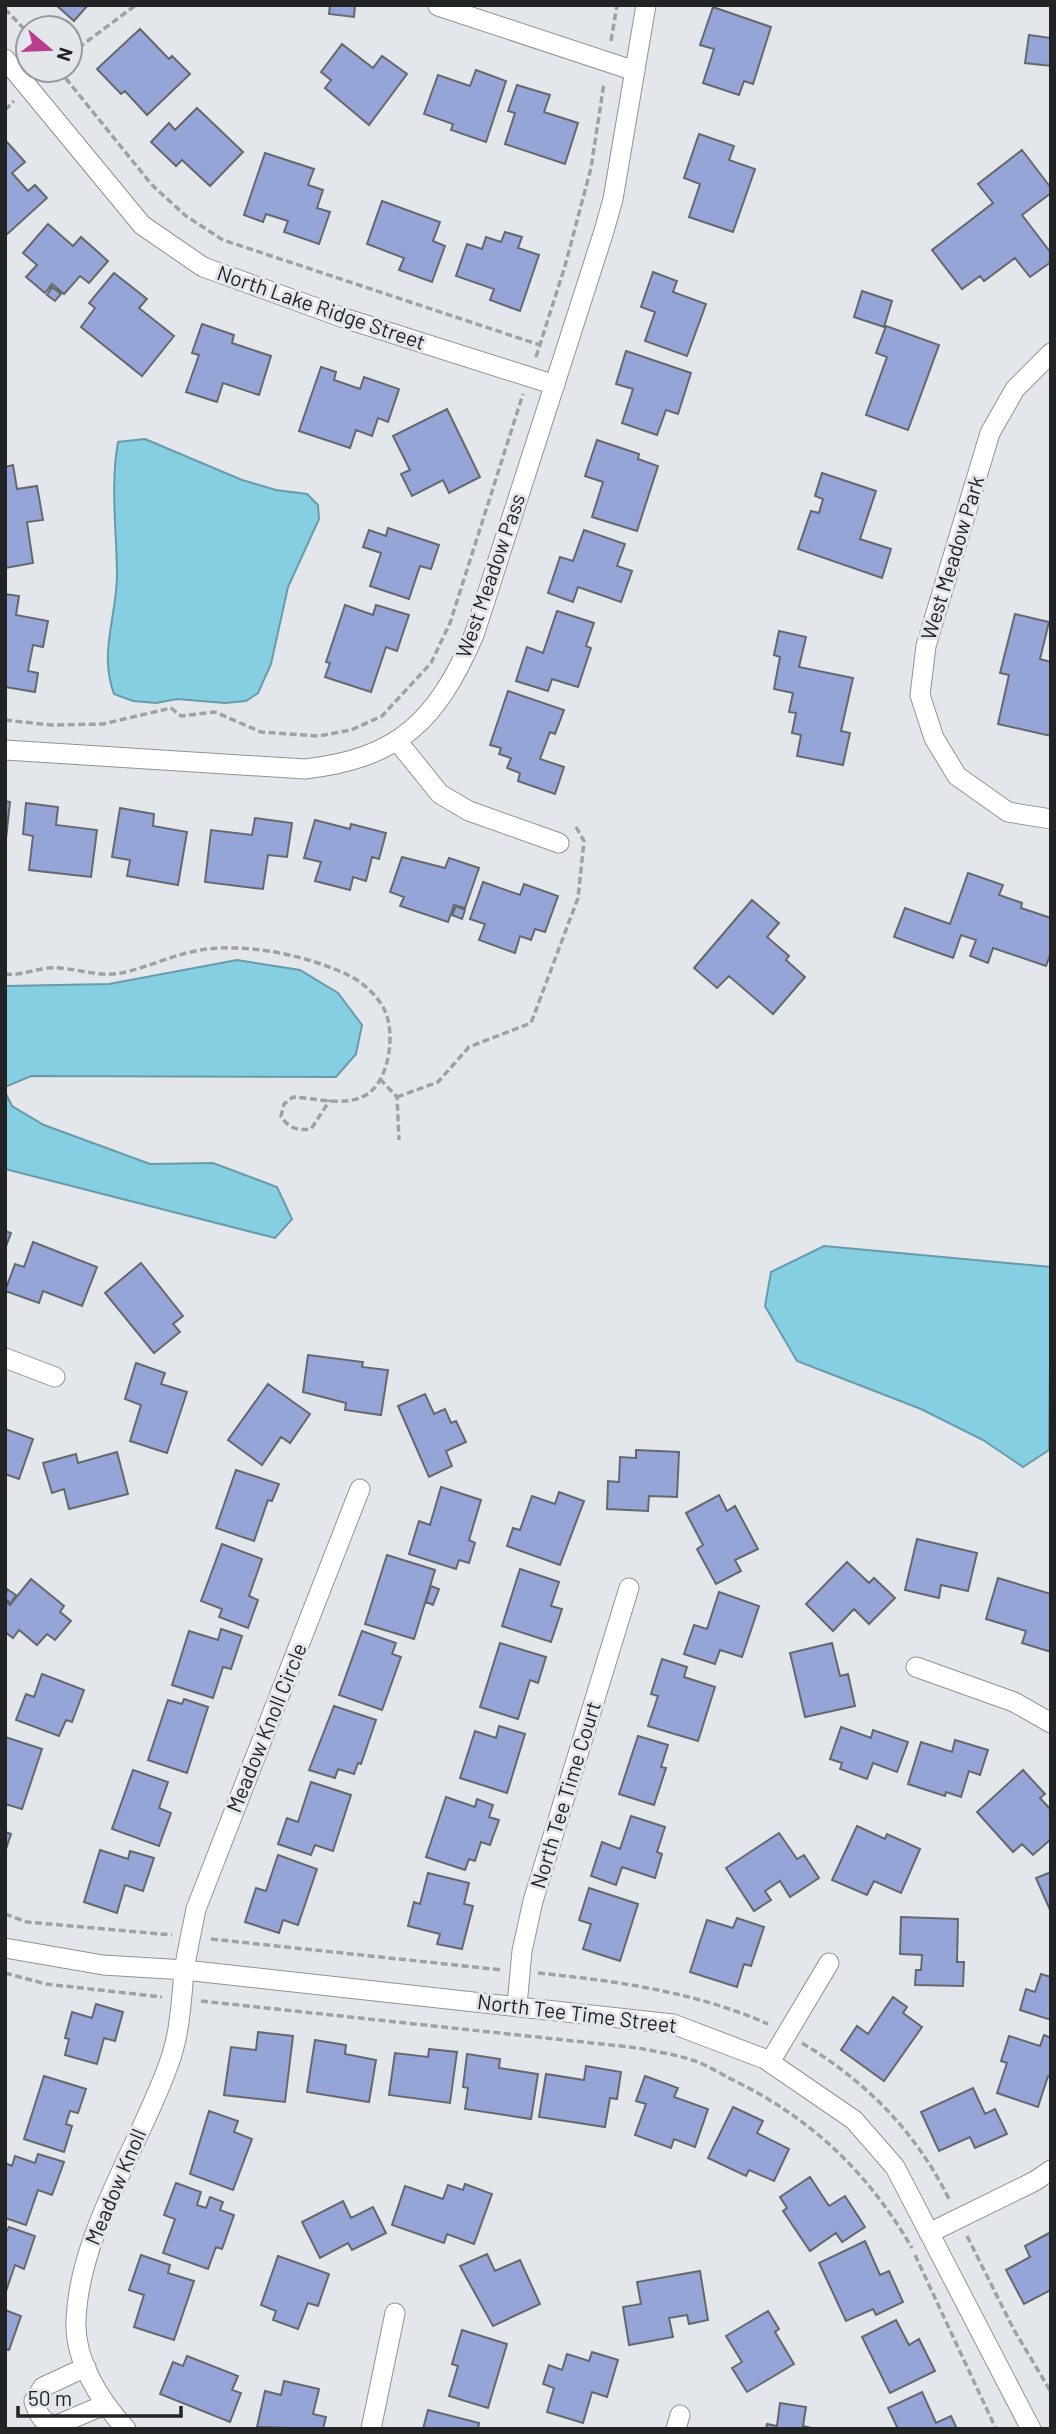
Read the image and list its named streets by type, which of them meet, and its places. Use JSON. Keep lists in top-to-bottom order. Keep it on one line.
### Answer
{"streets":{"street":["North Lake Ridge Street","West Meadow Park","West Meadow Pass","Meadow Knoll Circle","North Tee Time Court","North Tee Time Street","Meadow Knoll"]},"crossings":[["North Lake Ridge Street","West Meadow Pass"],["Meadow Knoll Circle","North Tee Time Street"],["Meadow Knoll Circle","Meadow Knoll"],["North Tee Time Court","North Tee Time Street"],["North Tee Time Street","Meadow Knoll"]],"scale_bar":"50 m","north":"right"}
